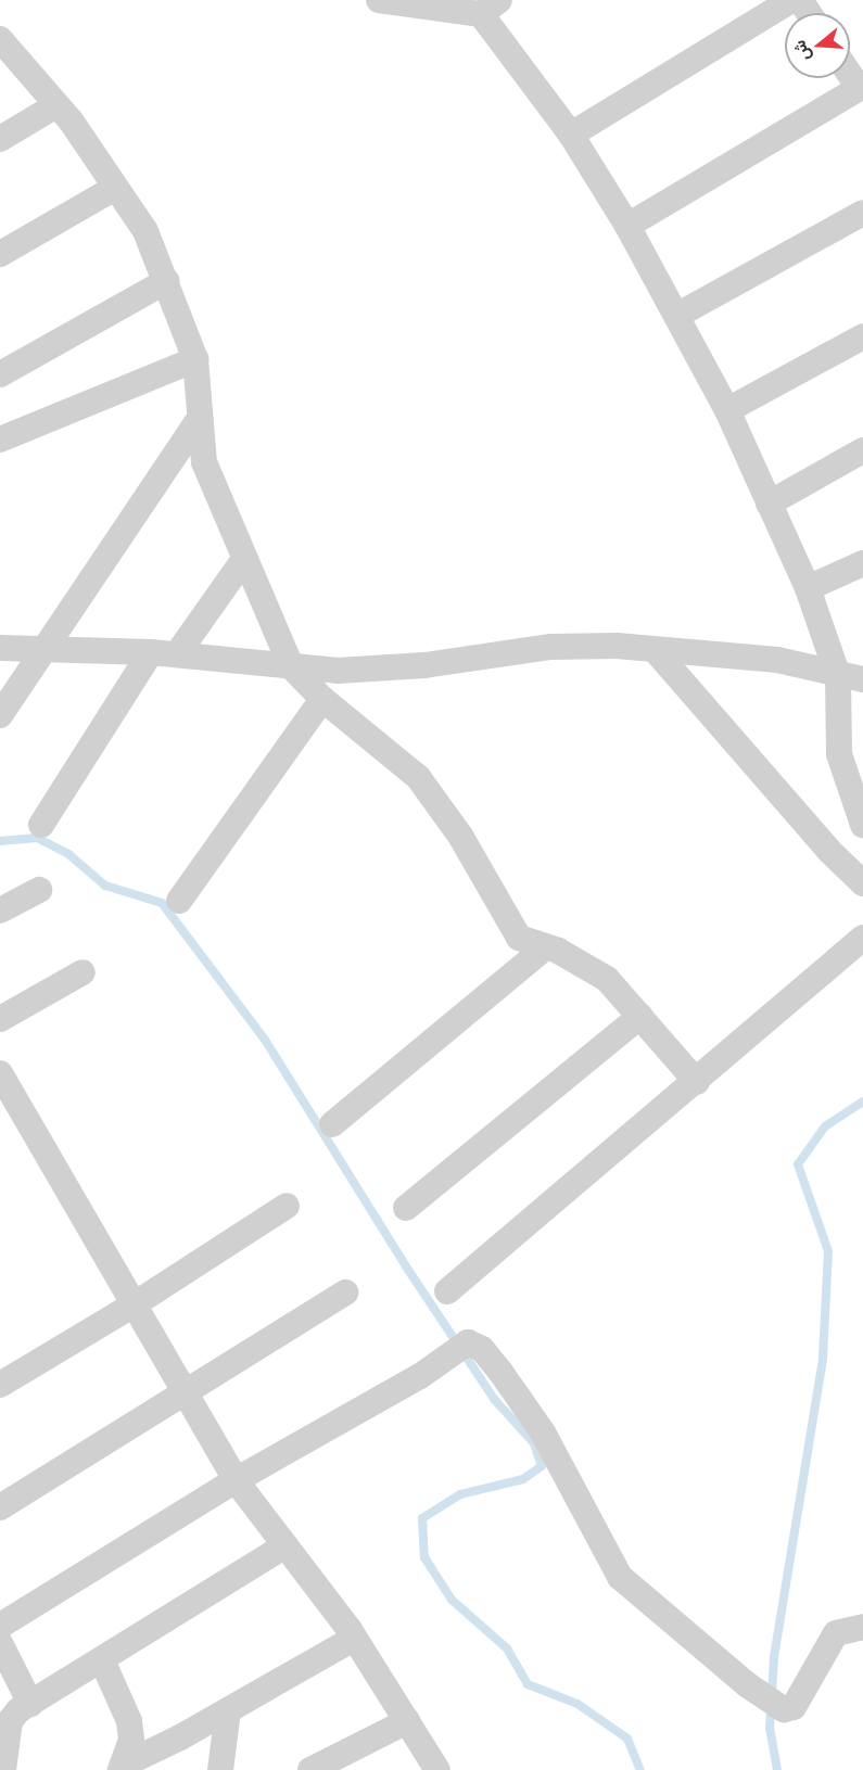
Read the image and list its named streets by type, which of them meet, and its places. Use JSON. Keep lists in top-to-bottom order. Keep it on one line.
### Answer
{"north":"left"}
